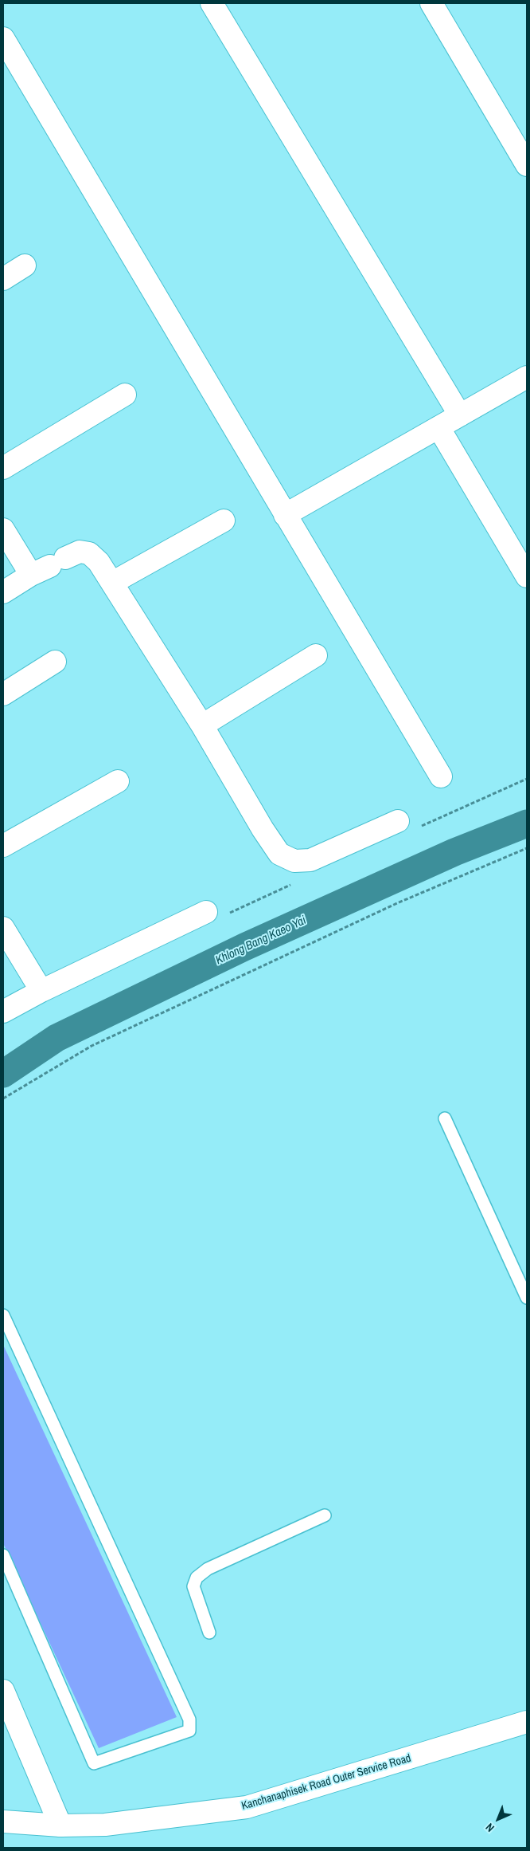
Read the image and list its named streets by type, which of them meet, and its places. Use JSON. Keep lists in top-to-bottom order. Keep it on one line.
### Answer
{"streets":{"street":["Kanchanaphisek Road Outer Service Road"]},"water":["Khlong Bang Kaeo Yai"],"north":"bottom left"}
